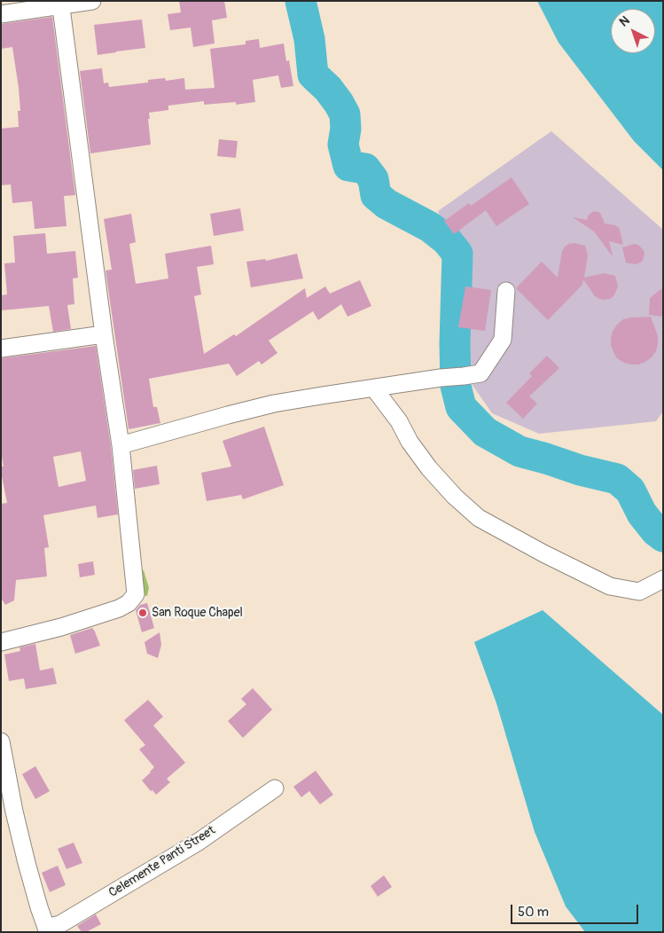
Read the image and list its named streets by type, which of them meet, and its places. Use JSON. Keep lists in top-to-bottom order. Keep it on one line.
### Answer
{"streets":{"street":["Celemente Panti Street"]},"places":["San Roque Chapel"],"scale_bar":"50 m","north":"top left"}
